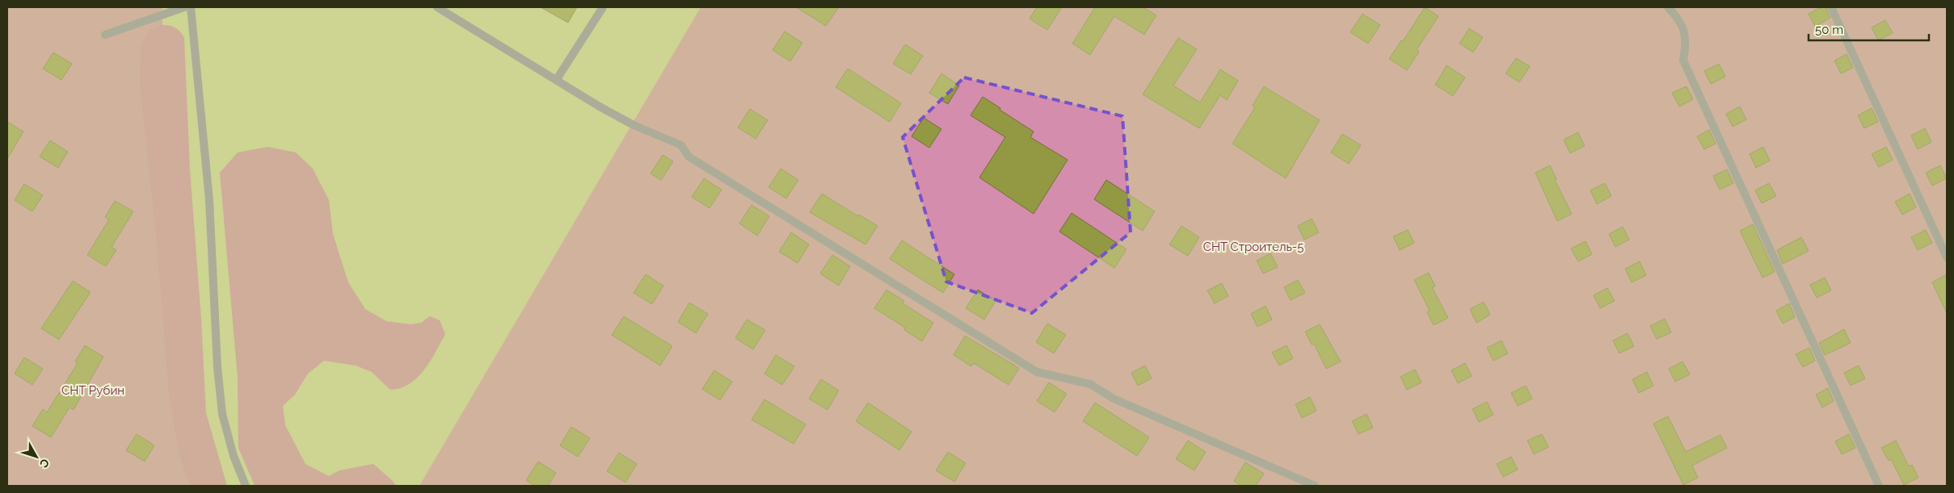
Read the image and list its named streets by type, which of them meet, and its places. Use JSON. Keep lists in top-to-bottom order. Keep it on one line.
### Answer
{"parks":["СНТ Строитель-5","СНТ Рубин"],"scale_bar":"50 m","north":"bottom right"}
